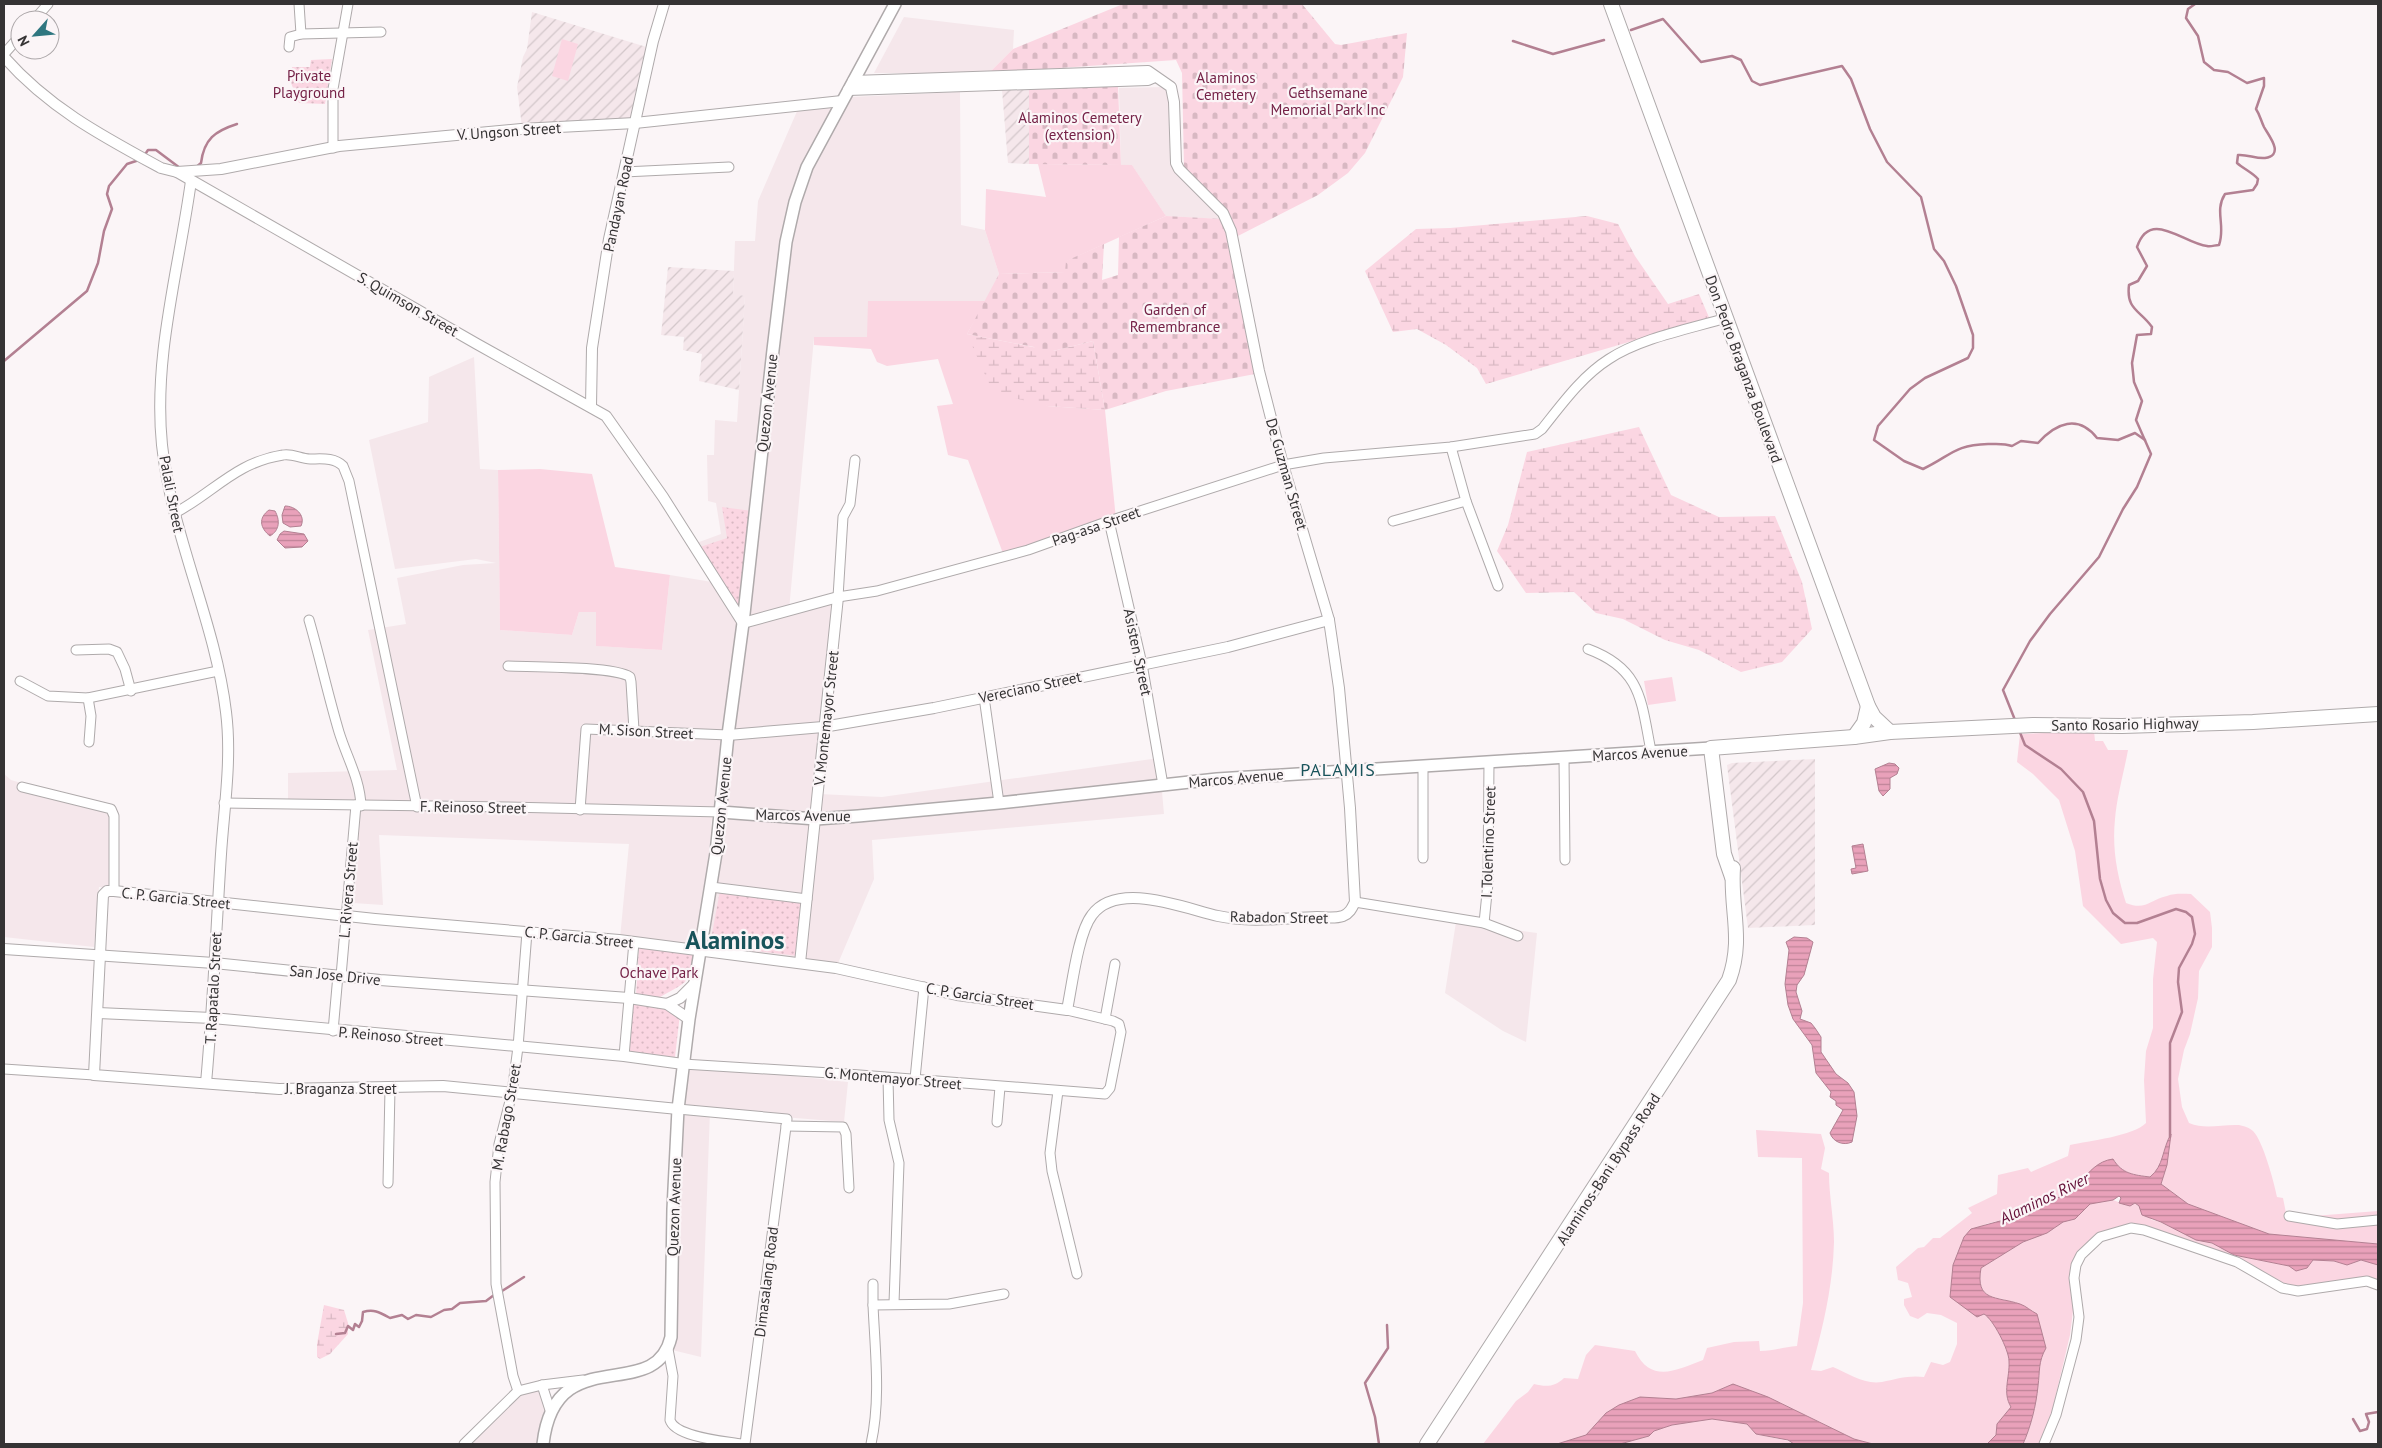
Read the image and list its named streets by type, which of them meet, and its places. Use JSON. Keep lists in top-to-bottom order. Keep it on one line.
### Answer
{"streets":{"main road":["Don Pedro Braganza Boulevard","Quezon Avenue","Santo Rosario Highway","Marcos Avenue","Alaminos-Bani Bypass Road"],"street":["V. Ungson Street","Pandayan Road","S. Quimson Street","De Guzman Street","Palali Street","Pag-asa Street","Asisten Street","Vereciano Street","V. Montemayor Street","M. Sison Street","F. Reinoso Street","I. Tolentino Street","L. Rivera Street","C. P. Garcia Street","Rabadon Street","San Jose Drive","T. Rapatalo Street","P. Reinoso Street","G. Montemayor Street","J. Braganza Street","M. Rabago Street","Dimasalang Road"]},"crossings":[["V. Ungson Street","Pandayan Road"],["V. Ungson Street","S. Quimson Street"],["V. Ungson Street","Quezon Avenue"],["Pandayan Road","S. Quimson Street"],["S. Quimson Street","Quezon Avenue"],["S. Quimson Street","Palali Street"],["S. Quimson Street","Pag-asa Street"],["Don Pedro Braganza Boulevard","Pag-asa Street"],["Don Pedro Braganza Boulevard","Santo Rosario Highway"],["Don Pedro Braganza Boulevard","Marcos Avenue"],["Quezon Avenue","Pag-asa Street"],["Quezon Avenue","Vereciano Street"],["Quezon Avenue","M. Sison Street"],["Quezon Avenue","Marcos Avenue"],["Quezon Avenue","F. Reinoso Street"],["Quezon Avenue","C. P. Garcia Street"],["Quezon Avenue","San Jose Drive"],["Quezon Avenue","P. Reinoso Street"],["Quezon Avenue","G. Montemayor Street"],["Quezon Avenue","J. Braganza Street"],["De Guzman Street","Pag-asa Street"],["De Guzman Street","Vereciano Street"],["De Guzman Street","Marcos Avenue"],["De Guzman Street","Rabadon Street"],["Palali Street","F. Reinoso Street"],["Palali Street","T. Rapatalo Street"],["Pag-asa Street","Asisten Street"],["Pag-asa Street","V. Montemayor Street"],["Asisten Street","Vereciano Street"],["Asisten Street","Marcos Avenue"],["Vereciano Street","V. Montemayor Street"],["Vereciano Street","M. Sison Street"],["V. Montemayor Street","Marcos Avenue"],["V. Montemayor Street","C. P. Garcia Street"],["Santo Rosario Highway","Marcos Avenue"],["M. Sison Street","F. Reinoso Street"],["Marcos Avenue","F. Reinoso Street"],["Marcos Avenue","I. Tolentino Street"],["Marcos Avenue","Alaminos-Bani Bypass Road"],["F. Reinoso Street","L. Rivera Street"],["F. Reinoso Street","T. Rapatalo Street"],["L. Rivera Street","C. P. Garcia Street"],["L. Rivera Street","San Jose Drive"],["L. Rivera Street","P. Reinoso Street"],["C. P. Garcia Street","Rabadon Street"],["C. P. Garcia Street","San Jose Drive"],["C. P. Garcia Street","T. Rapatalo Street"],["C. P. Garcia Street","G. Montemayor Street"],["C. P. Garcia Street","M. Rabago Street"],["San Jose Drive","T. Rapatalo Street"],["San Jose Drive","M. Rabago Street"],["T. Rapatalo Street","P. Reinoso Street"],["T. Rapatalo Street","J. Braganza Street"],["P. Reinoso Street","G. Montemayor Street"],["P. Reinoso Street","M. Rabago Street"],["J. Braganza Street","M. Rabago Street"]],"districts":["PALAMIS","Alaminos"],"water":["Alaminos River"],"parks":["Private Playground","Alaminos Cemetery","Gethsemane Memorial Park Inc","Alaminos Cemetery (extension)","Garden of Remembrance","Ochave Park"],"north":"bottom left"}
